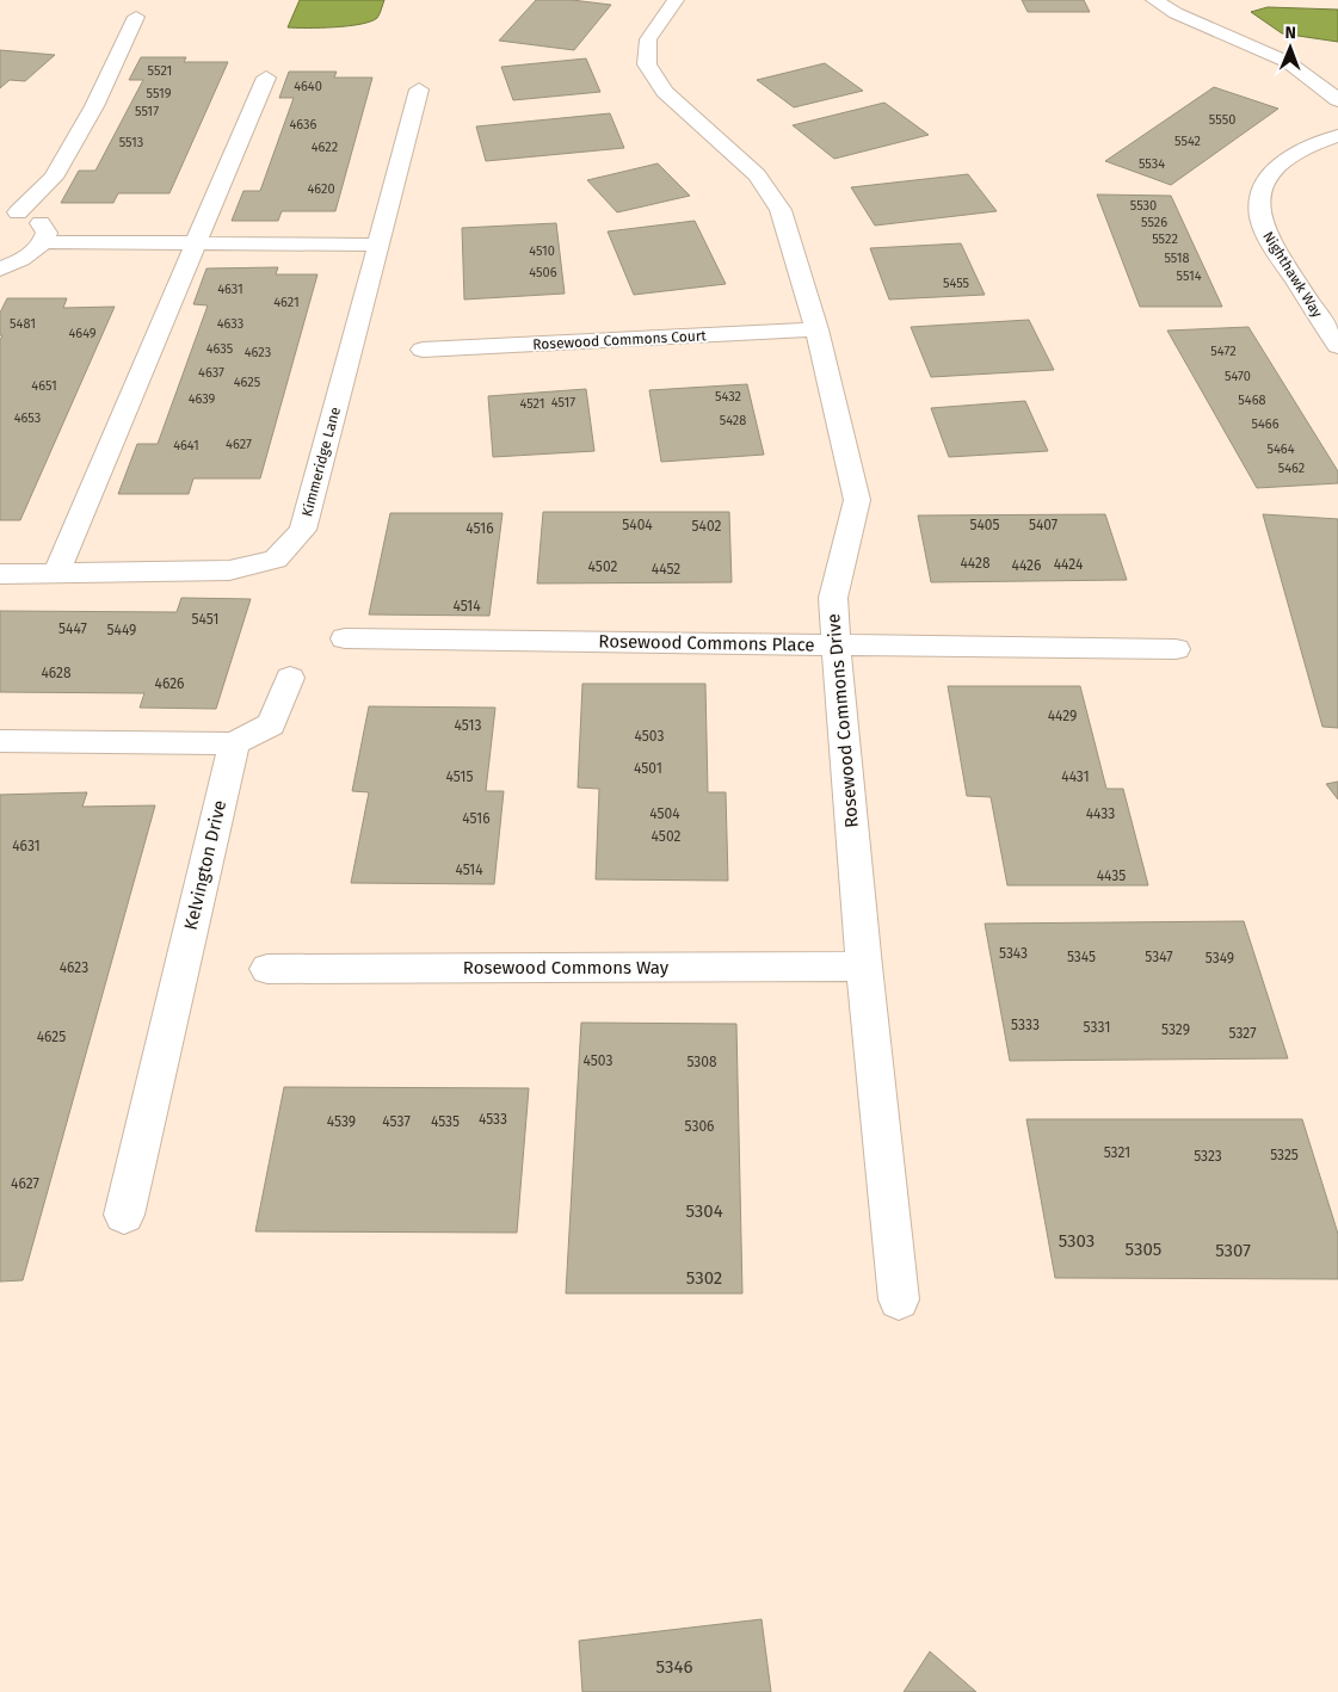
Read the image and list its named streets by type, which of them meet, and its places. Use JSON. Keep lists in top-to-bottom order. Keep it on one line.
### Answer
{"streets":{"street":["Nighthawk Way","Rosewood Commons Court","Kimmeridge Lane","Rosewood Commons Place","Rosewood Commons Drive","Kelvington Drive","Rosewood Commons Way"]},"crossings":[["Rosewood Commons Court","Rosewood Commons Drive"],["Rosewood Commons Place","Rosewood Commons Drive"],["Rosewood Commons Drive","Rosewood Commons Way"]],"house_numbers":["5521","4640","5519","5517","5550","4636","5542","5513","4622","5534","4620","5530","5526","5522","4510","5518","4506","5514","5455","4631","4621","5481","4633","4649","4635","5472","4623","4637","5470","4625","4651","5432","4639","5468","4517","4521","4653","5428","5466","4627","4641","5464","5462","5404","5405","5407","5402","4516","4428","4424","4426","4502","4452","4514","5451","5447","5449","4628","4626","4429","4513","4503","4501","4515","4431","4504","4433","4516","4502","4631","4514","4435","5343","5345","5347","5349","4623","5333","5331","5329","5327","4625","4503","5308","4533","4539","4537","4535","5306","5321","5325","5323","4627","5304","5303","5305","5307","5302","5346"],"north":"top"}
